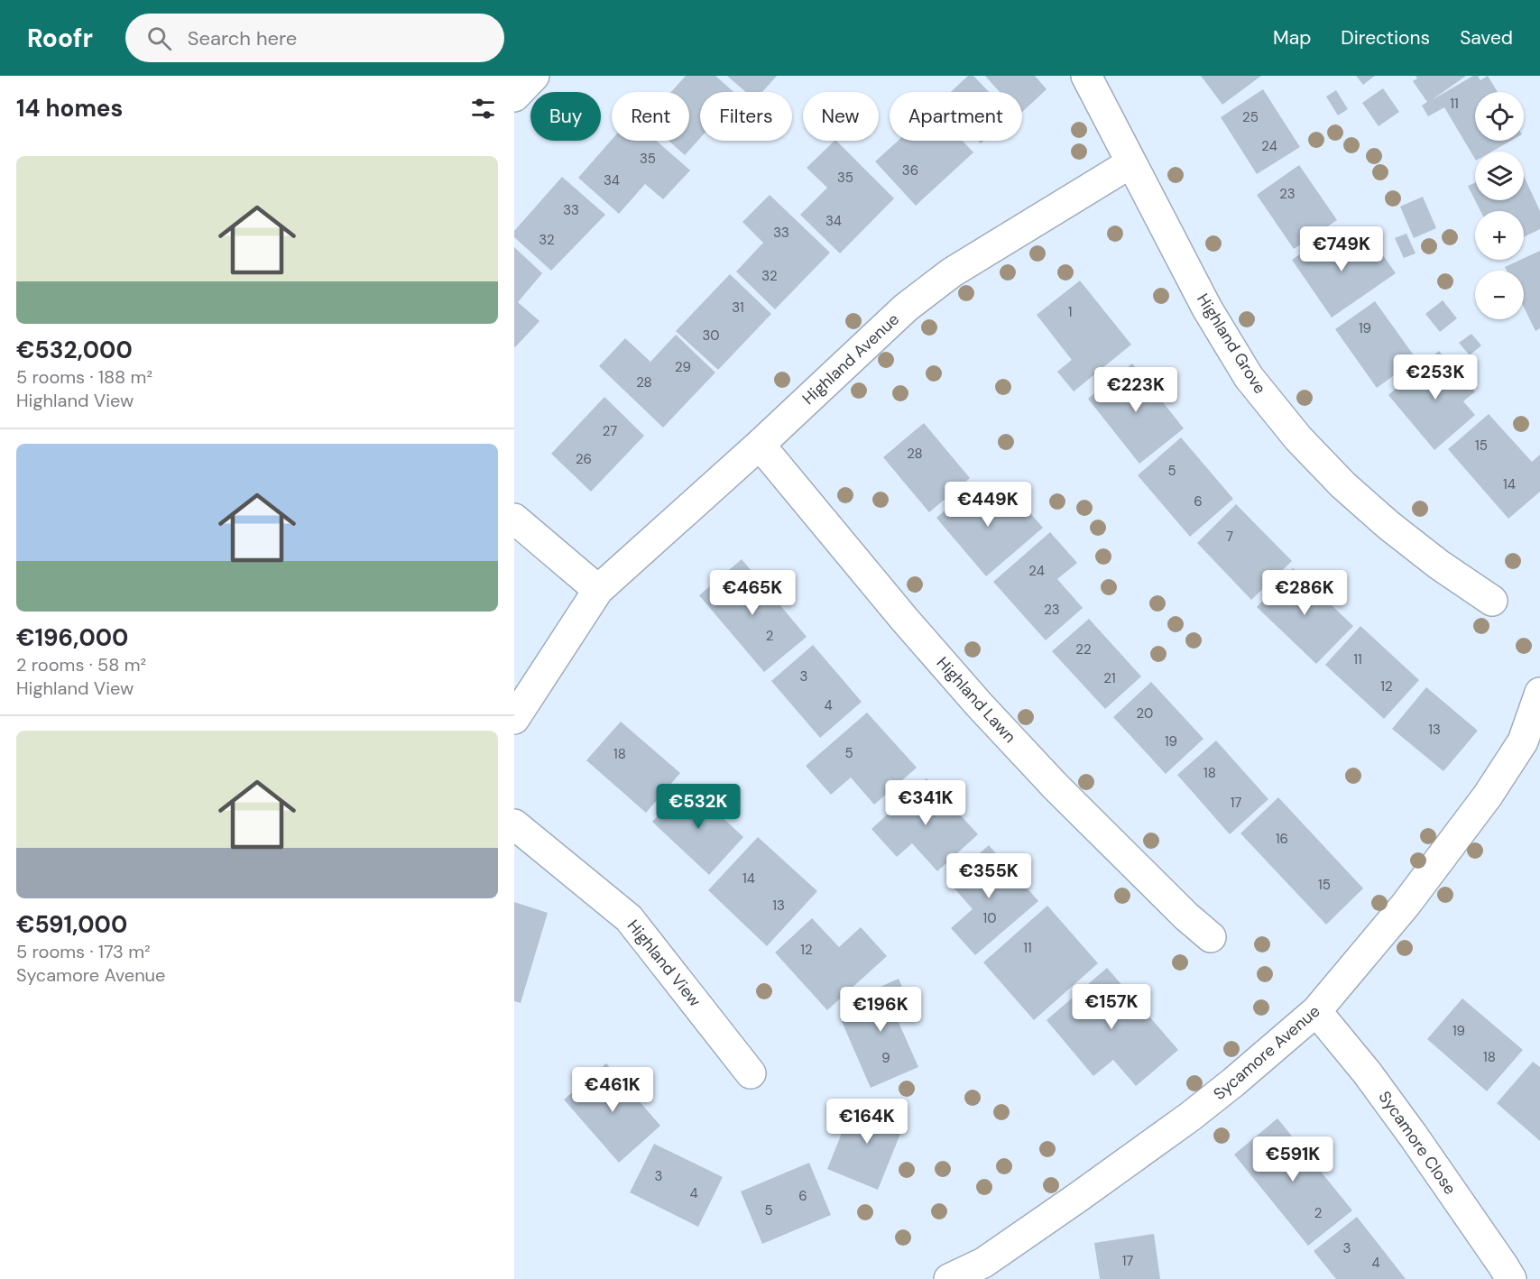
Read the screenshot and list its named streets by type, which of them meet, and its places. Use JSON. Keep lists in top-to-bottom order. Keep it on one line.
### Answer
{"streets":{"street":["Highland Grove","Highland Avenue","Highland Lawn","Highland View","Sycamore Avenue","Sycamore Close"]},"crossings":[["Highland Grove","Highland Avenue"],["Highland Avenue","Highland Lawn"],["Sycamore Avenue","Sycamore Close"]],"house_numbers":["11","25","24","35","36","35","34","23","33","34","33","32","32","31","1","19","30","29","28","27","15","28","26","5","14","6","7","24","23","2","22","11","3","21","12","4","20","13","19","5","18","18","17","16","14","15","13","10","11","12","19","18","9","3","4","6","5","2","3","17","4"],"page":{"header":"Roofr","search":"Search here","nav":["Map","Directions","Saved"],"heading":"14 homes","map_buttons":["+","−"],"chip":["Buy","Rent","Filters","New","Apartment"],"list":[{"name":"€532,000","note":"5 rooms · 188 m² · Highland View"},{"name":"€196,000","note":"2 rooms · 58 m² · Highland View"},{"name":"€591,000","note":"5 rooms · 173 m² · Sycamore Avenue"}],"price":["€749K","€253K","€223K","€449K","€465K","€286K","€341K","€532K","€355K","€157K","€196K","€461K","€164K","€591K"]}}
